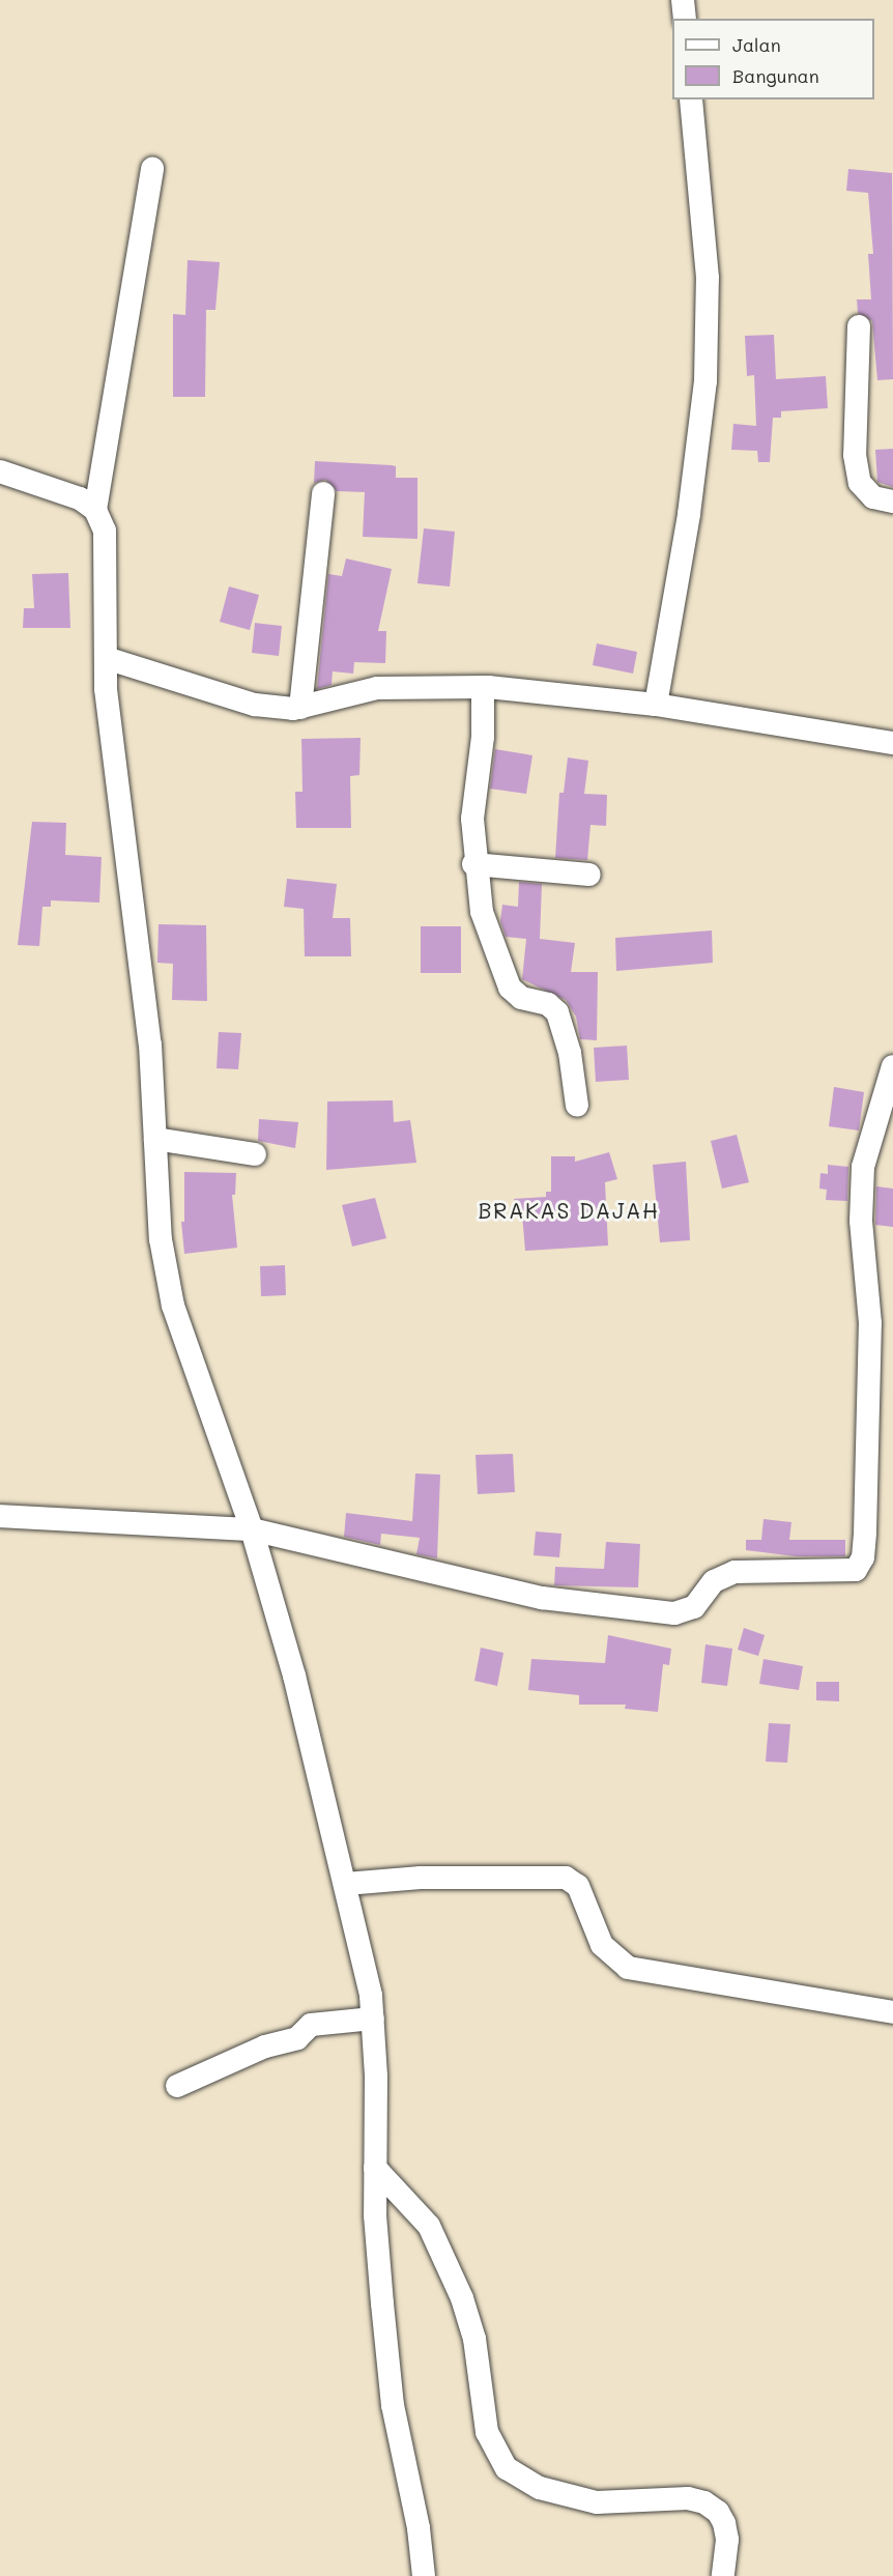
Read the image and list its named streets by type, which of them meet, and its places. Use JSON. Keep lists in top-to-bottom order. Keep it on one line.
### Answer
{"districts":["BRAKAS DAJAH"],"legend":["Jalan","Bangunan"]}
